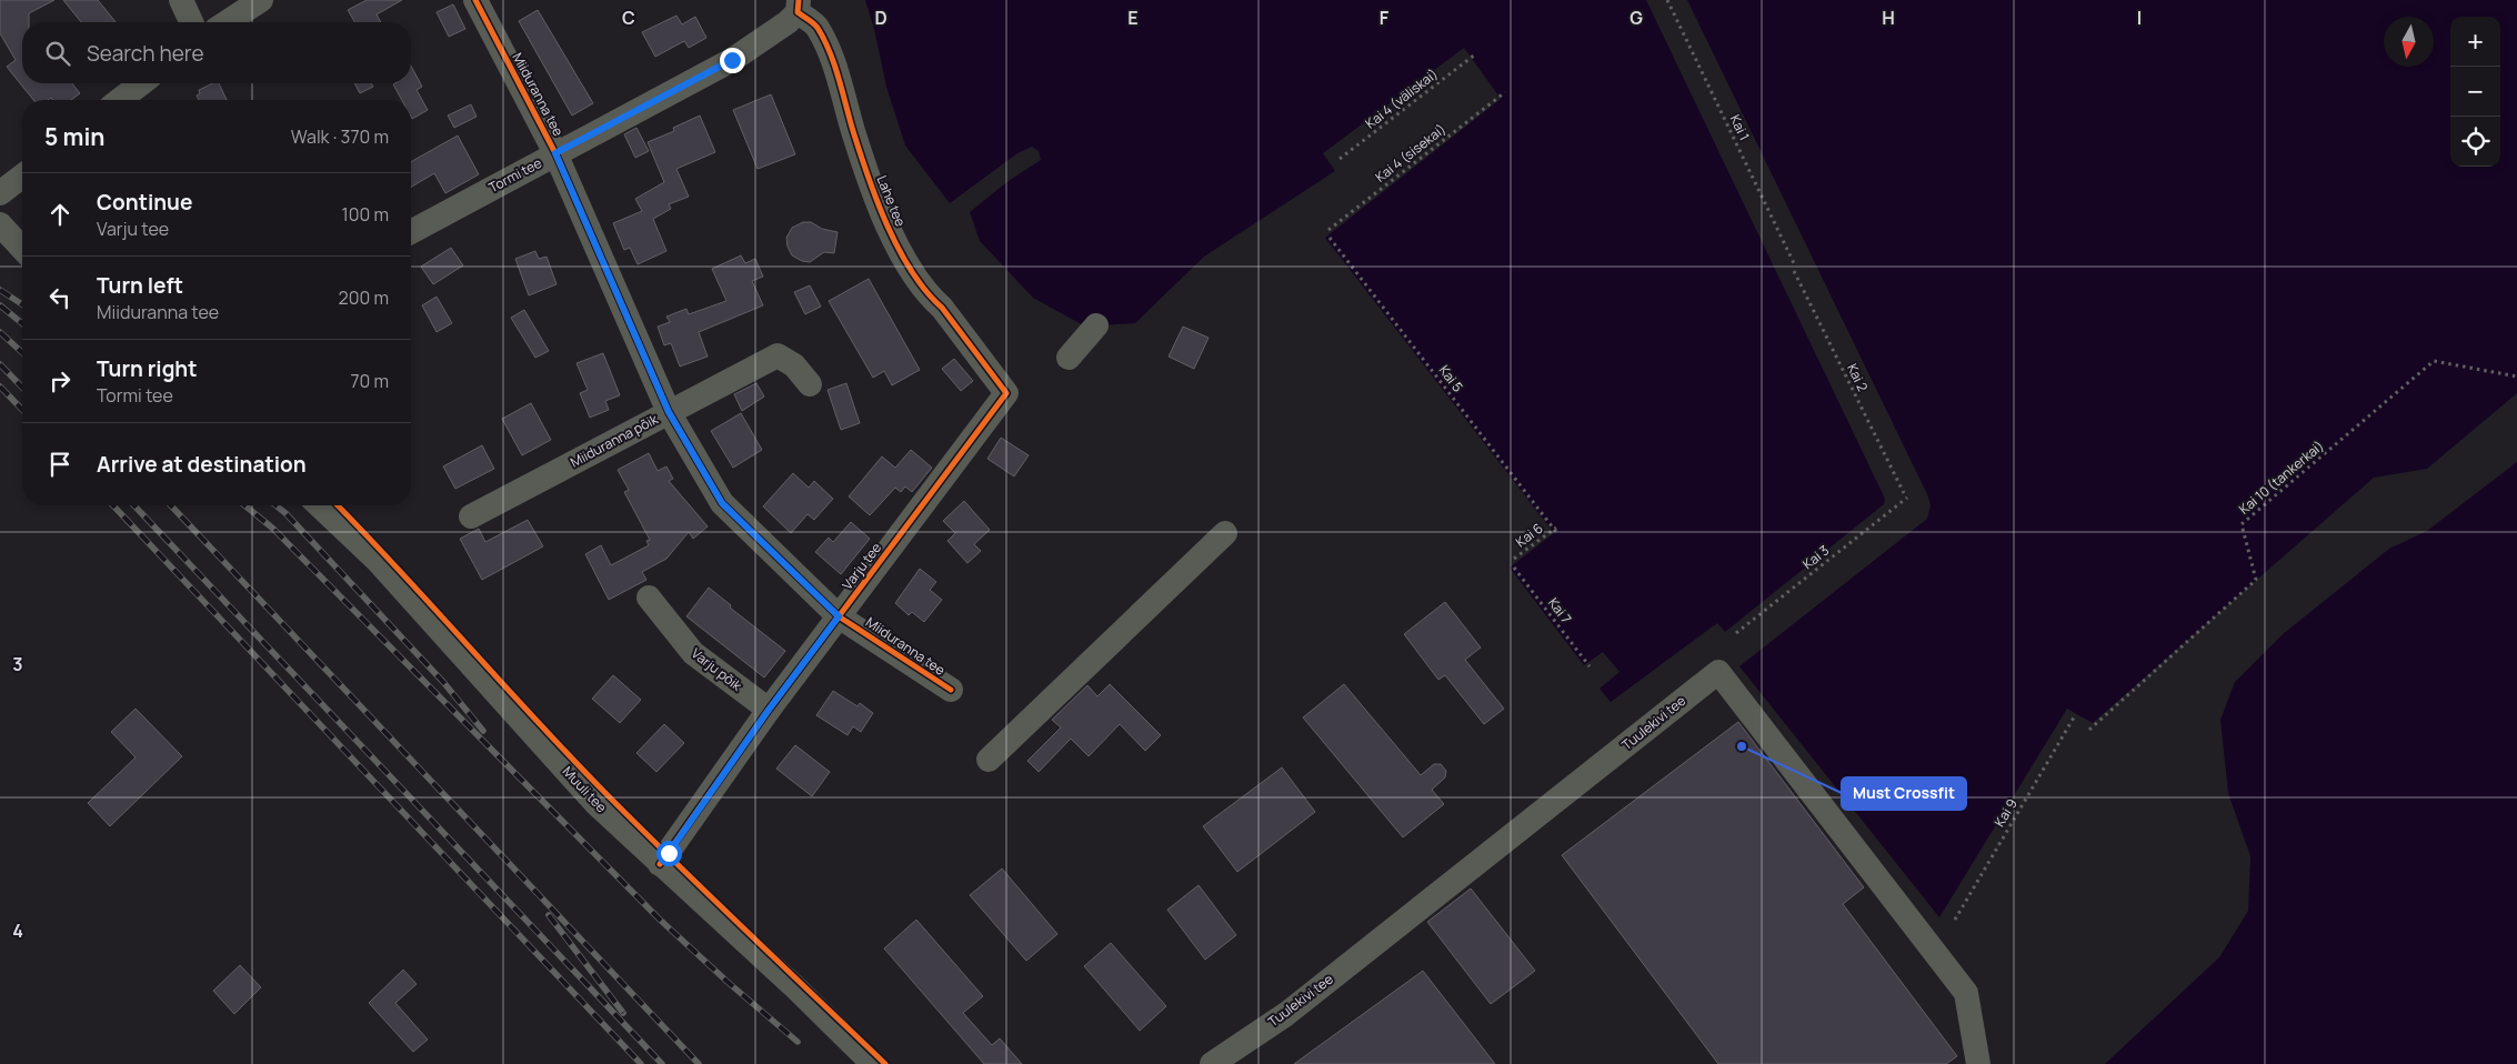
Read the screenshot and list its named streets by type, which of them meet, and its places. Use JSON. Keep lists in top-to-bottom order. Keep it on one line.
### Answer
{"streets":{"street":["Miiduranna tee","Tormi tee","Lahe tee","Miiduranna põik","Varju tee","Varju põik","Tuulekivi tee","Muuli tee"],"path":["Kai 4 (väliskai)","Kai 1","Kai 4 (sisekai)","Kai 2","Kai 5","Kai 10 (tankerkai)","Kai 6","Kai 3","Kai 7","Kai 9"]},"crossings":[["Miiduranna tee","Tormi tee"],["Miiduranna tee","Miiduranna põik"],["Miiduranna tee","Varju tee"],["Tormi tee","Lahe tee"],["Lahe tee","Varju tee"],["Kai 5","Kai 6"],["Varju tee","Varju põik"],["Varju tee","Muuli tee"]],"places":["Must Crossfit"],"north":"bottom","page":{"map_buttons":["+","−"],"search":"Search here","heading":["5 min","Walk · 370 m"],"list":[["Continue","Varju tee","100 m"],["Turn left","Miiduranna tee","200 m"],["Turn right","Tormi tee","70 m"],"Arrive at destination"]},"grid":{"columns":["C","D","E","F","G","H","I"],"rows":["3","4"]}}
